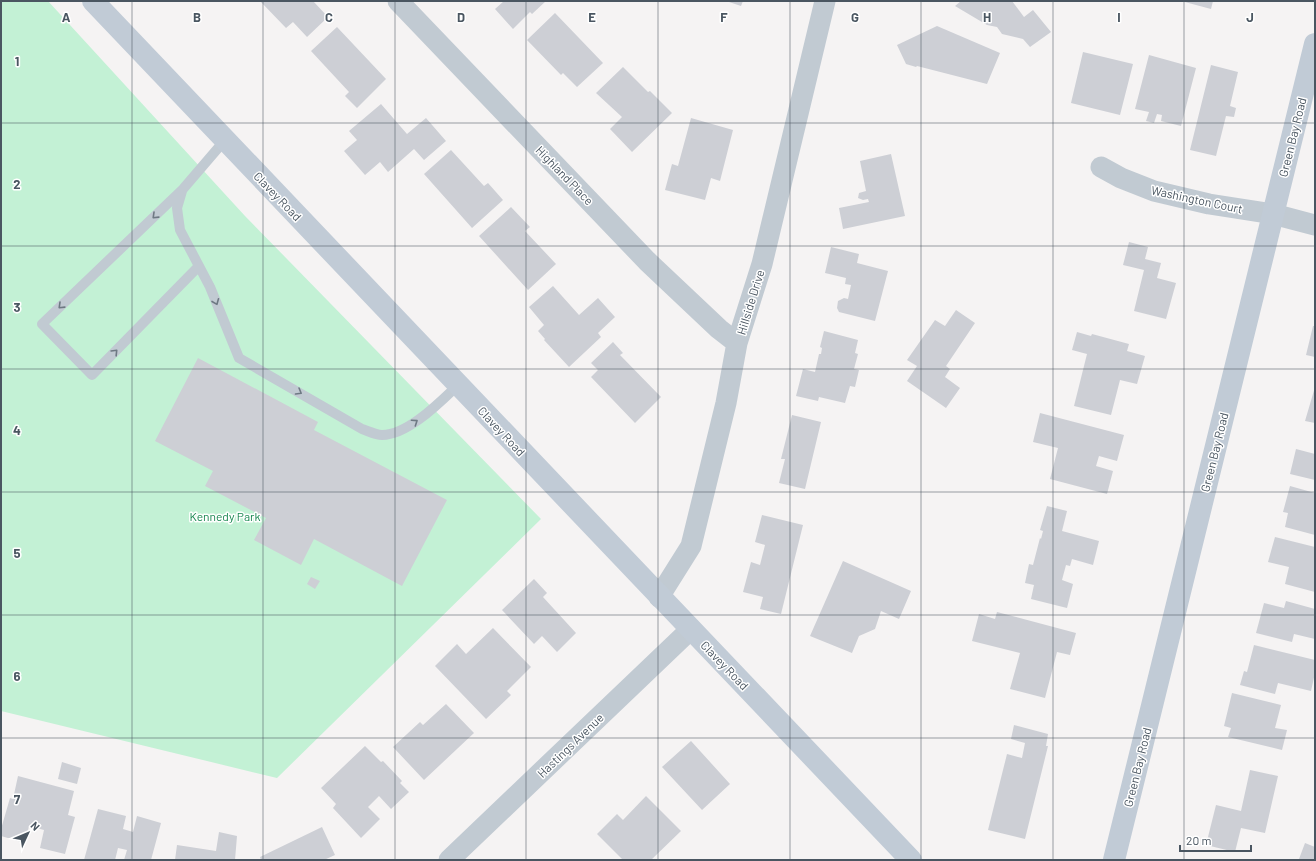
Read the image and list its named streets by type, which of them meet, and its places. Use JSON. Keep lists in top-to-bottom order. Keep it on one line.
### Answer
{"streets":{"main road":["Green Bay Road","Clavey Road"],"street":["Highland Place","Washington Court","Hillside Drive","Hastings Avenue"]},"crossings":[["Green Bay Road","Washington Court"],["Highland Place","Hillside Drive"],["Clavey Road","Hillside Drive"],["Clavey Road","Hastings Avenue"]],"parks":["Kennedy Park"],"scale_bar":"20 m","north":"top right","grid":{"columns":["A","B","C","D","E","F","G","H","I","J"],"rows":["1","2","3","4","5","6","7"]}}
